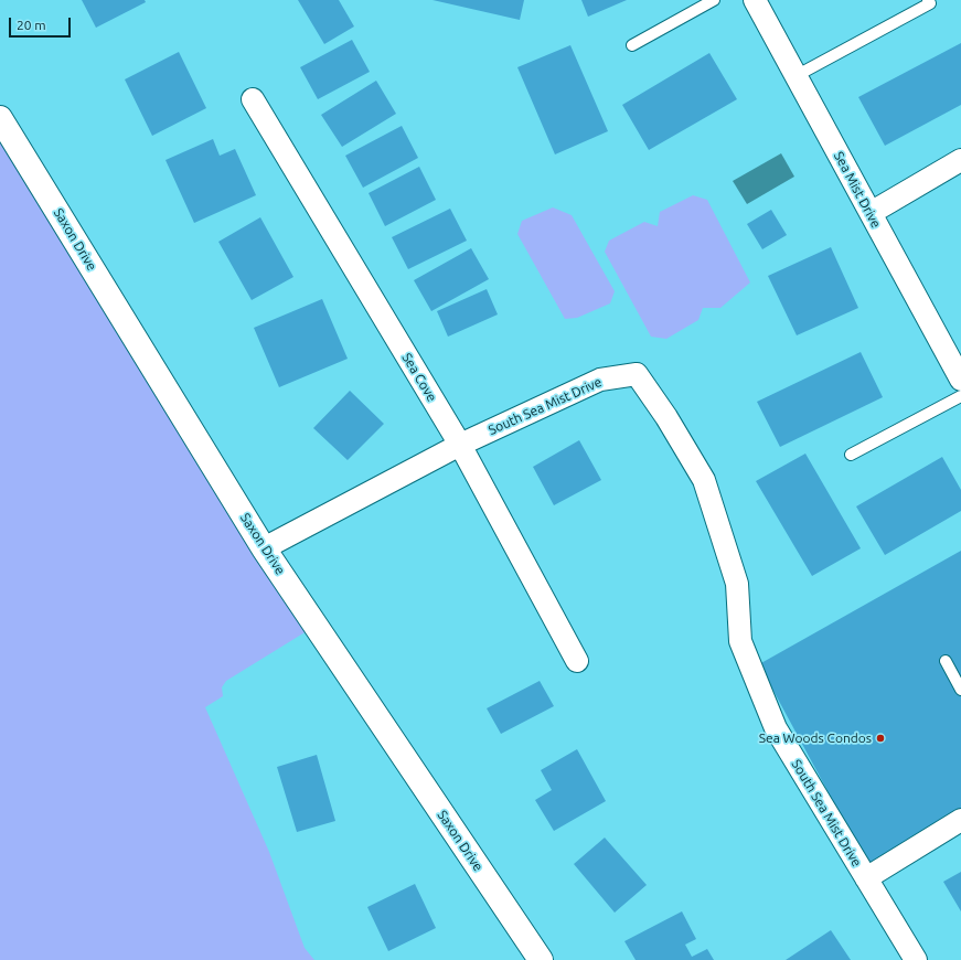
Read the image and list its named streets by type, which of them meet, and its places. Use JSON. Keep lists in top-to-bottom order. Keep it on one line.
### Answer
{"streets":{"street":["Sea Mist Drive","Saxon Drive","Sea Cove","South Sea Mist Drive"]},"crossings":[["Saxon Drive","South Sea Mist Drive"],["Sea Cove","South Sea Mist Drive"]],"places":["Sea Woods Condos"],"scale_bar":"20 m"}
